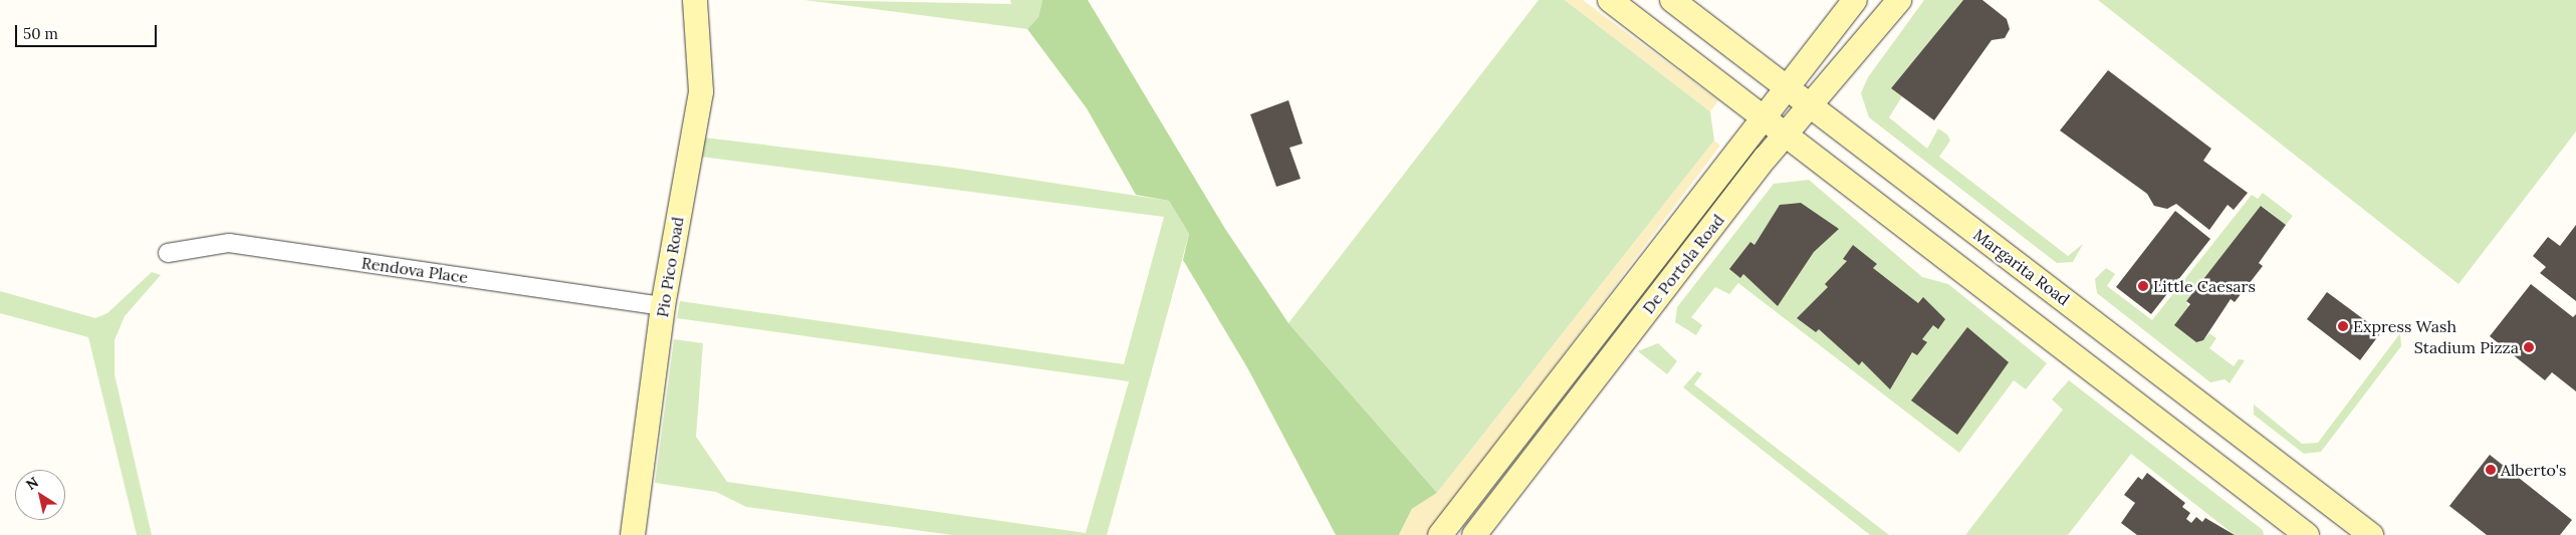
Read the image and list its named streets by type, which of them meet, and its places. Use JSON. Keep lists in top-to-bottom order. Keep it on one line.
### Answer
{"streets":{"main road":["De Portola Road","Pio Pico Road","Margarita Road"],"street":["Rendova Place"]},"crossings":[["De Portola Road","Margarita Road"],["Pio Pico Road","Rendova Place"]],"places":["Little Caesars","Express Wash","Stadium Pizza","Alberto's"],"scale_bar":"50 m","north":"top left"}
